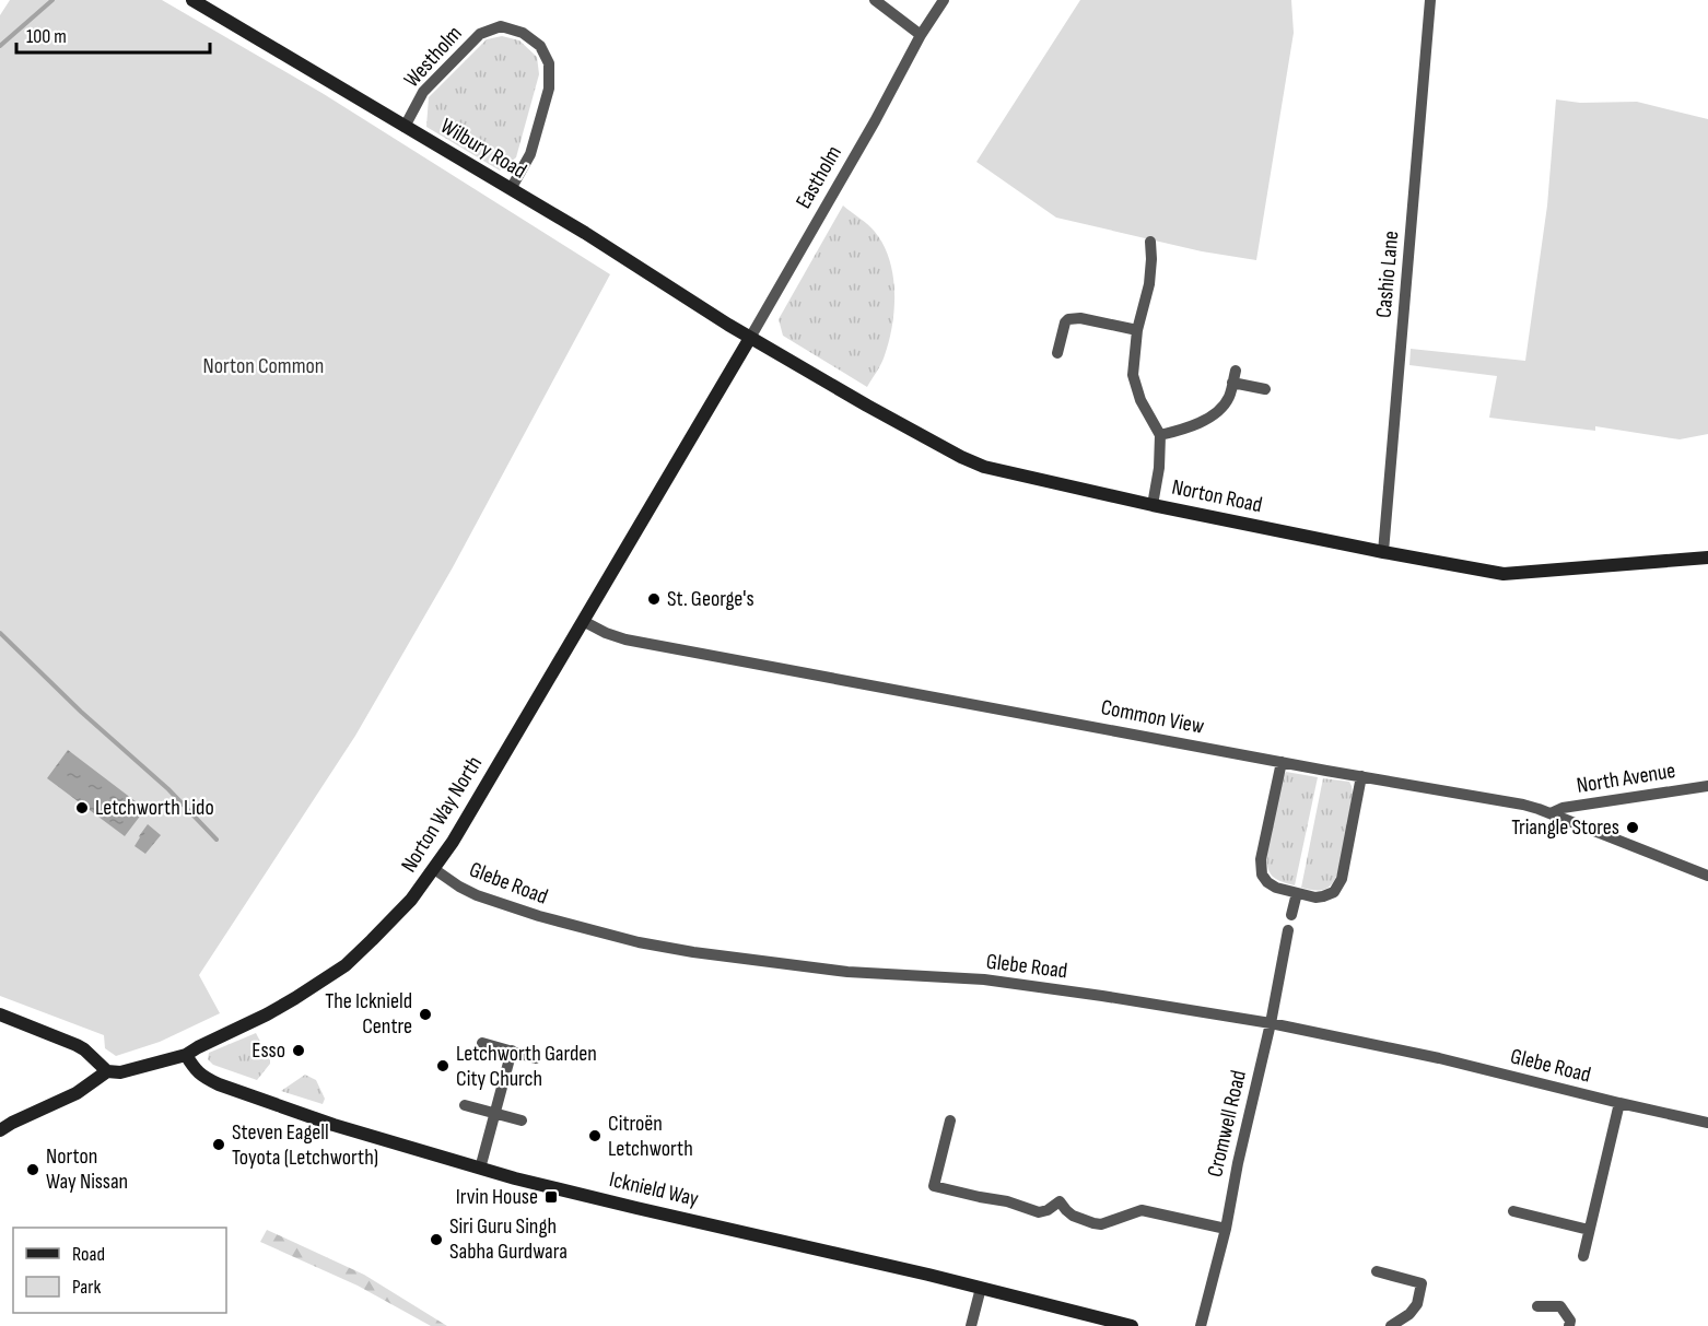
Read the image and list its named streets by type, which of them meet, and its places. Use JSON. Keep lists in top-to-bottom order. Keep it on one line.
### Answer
{"streets":{"street":["Westholm","Wilbury Road","Eastholm","Cashio Lane","Norton Road","Common View","North Avenue","Norton Way North","Glebe Road","Cromwell Road","Icknield Way"]},"crossings":[["Westholm","Wilbury Road"],["Wilbury Road","Eastholm"],["Wilbury Road","Norton Road"],["Wilbury Road","Norton Way North"],["Eastholm","Norton Road"],["Eastholm","Norton Way North"],["Cashio Lane","Norton Road"],["Norton Road","Norton Way North"],["Common View","North Avenue"],["Common View","Norton Way North"],["Norton Way North","Glebe Road"],["Norton Way North","Icknield Way"],["Glebe Road","Cromwell Road"]],"parks":["Norton Common"],"places":{"other":["St. George's","Letchworth Lido","Triangle Stores","The Icknield Centre","Esso","Letchworth Garden City Church","Citroën Letchworth","Steven Eagell Toyota (Letchworth)","Norton Way Nissan","Siri Guru Singh Sabha Gurdwara"],"transit":["Irvin House"]},"legend":["Road","Park"],"scale_bar":"100 m"}
